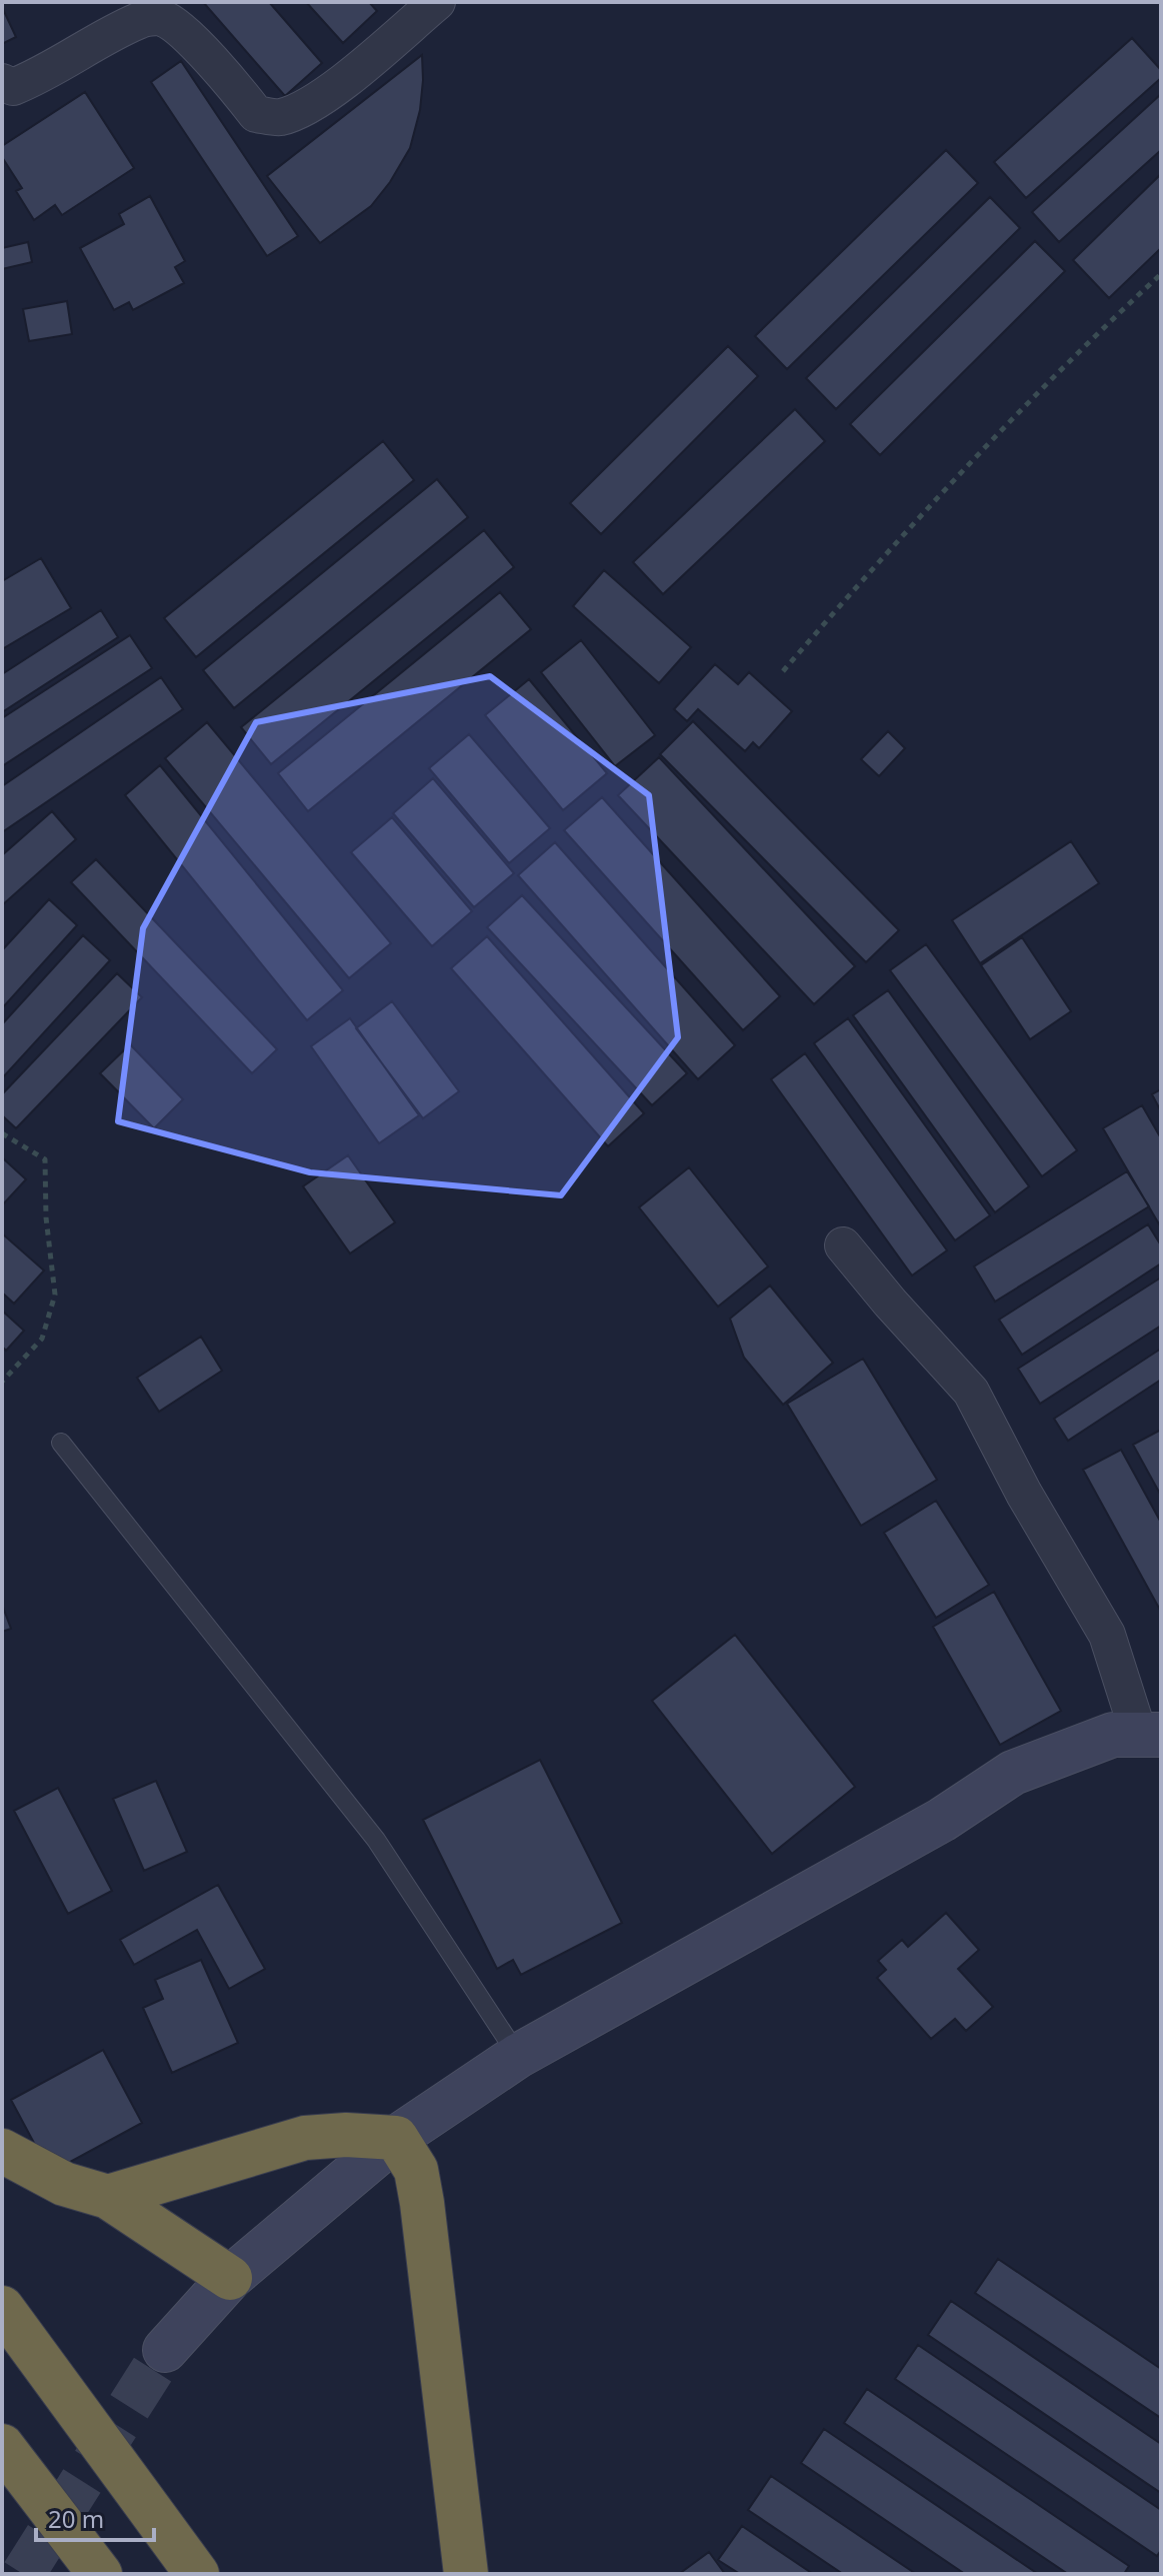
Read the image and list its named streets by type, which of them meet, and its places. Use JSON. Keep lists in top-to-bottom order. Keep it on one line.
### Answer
{"scale_bar":"20 m"}
